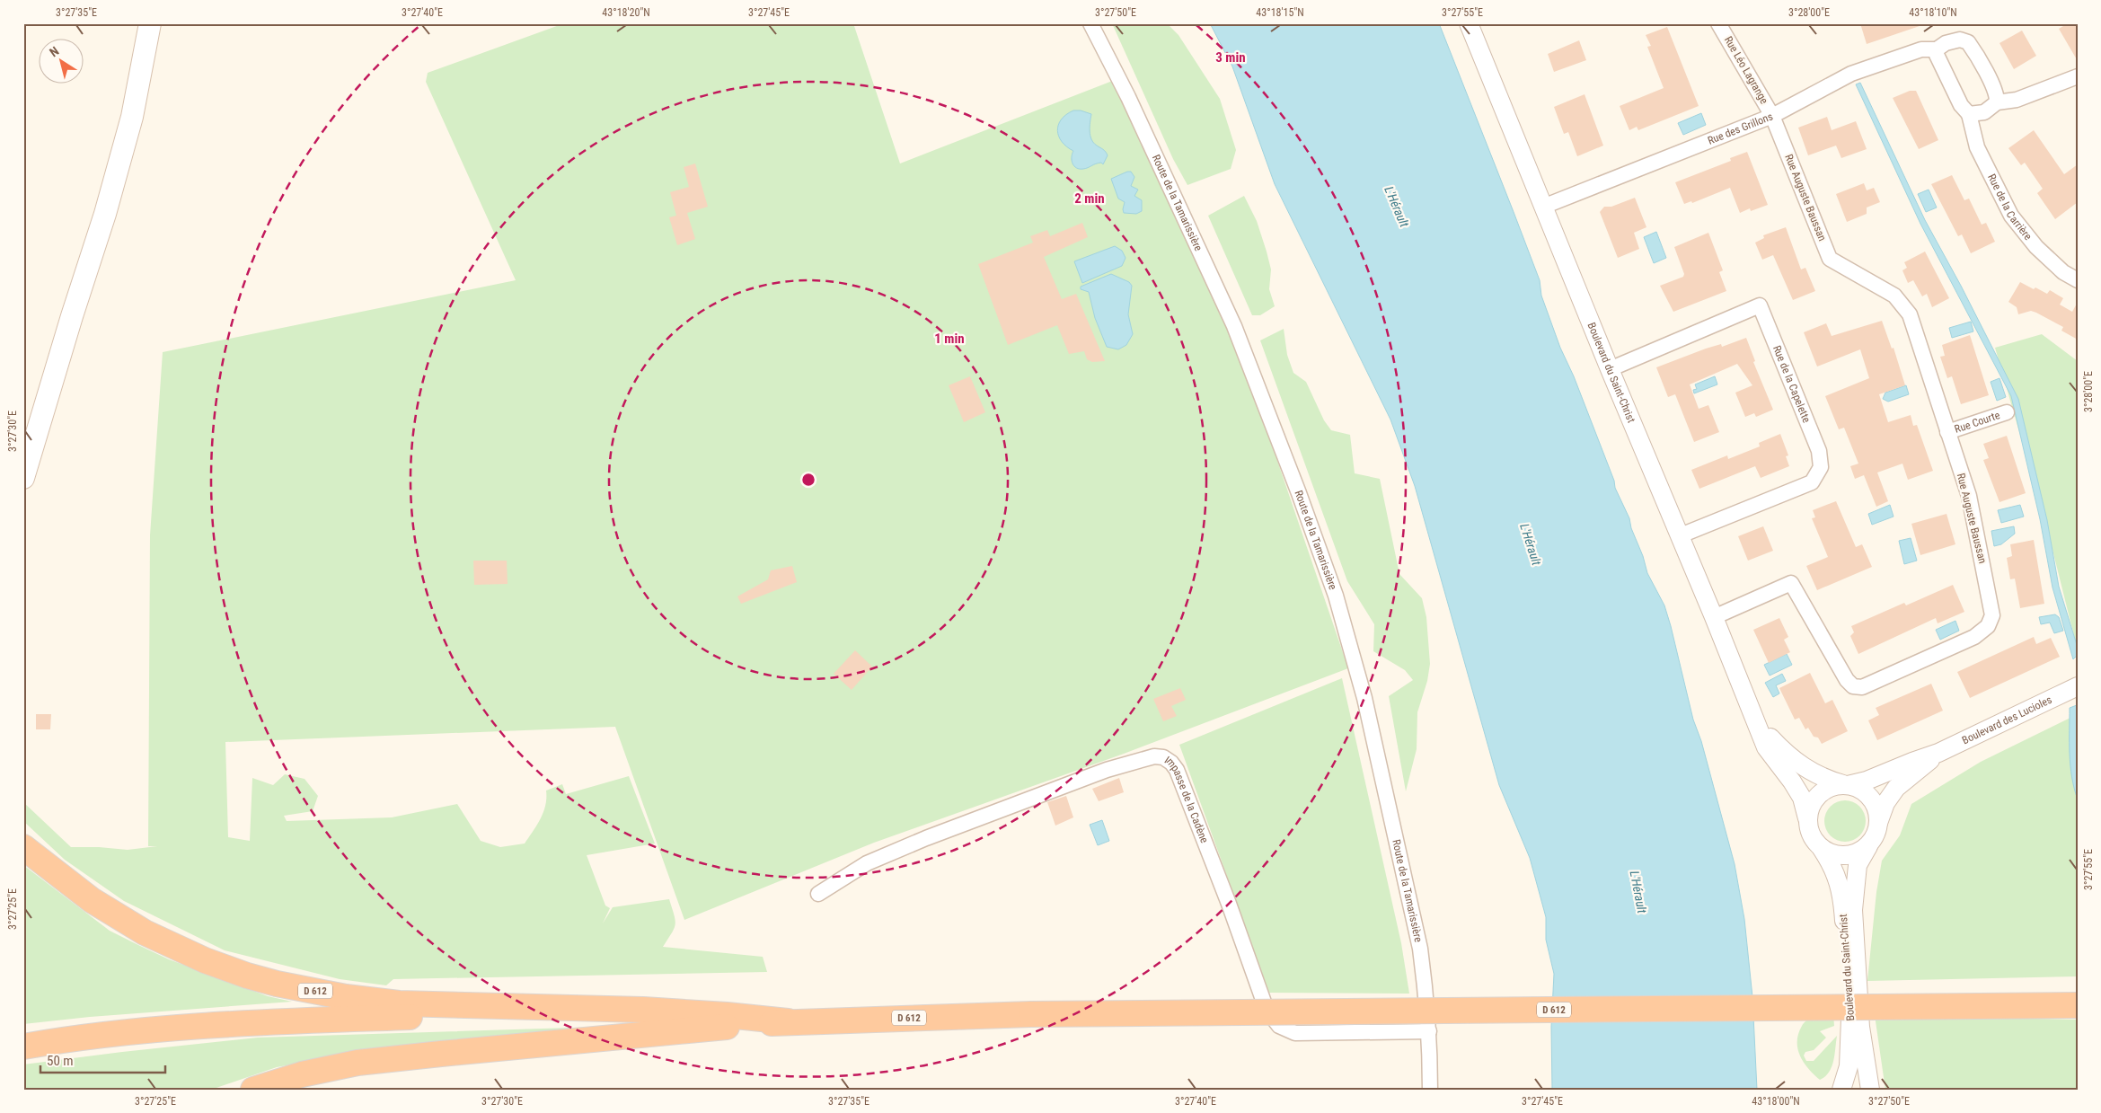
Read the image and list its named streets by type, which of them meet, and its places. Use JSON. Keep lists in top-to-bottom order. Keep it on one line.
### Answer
{"streets":{"highway":["D 612"],"street":["Rue Léo Lagrange","Rue des Grillons","Rue Auguste Baussan","Route de la Tamarissière","Rue de la Carrière","Boulevard du Saint-Christ","Rue de la Capelette","Rue Courte","Boulevard des Lucioles","Impasse de la Cadène"]},"crossings":[["Rue Léo Lagrange","Rue des Grillons"],["Rue Léo Lagrange","Rue Auguste Baussan"],["Rue des Grillons","Rue Auguste Baussan"],["Rue des Grillons","Boulevard du Saint-Christ"],["Rue Auguste Baussan","Boulevard du Saint-Christ"],["Rue Auguste Baussan","Rue Courte"],["Route de la Tamarissière","Impasse de la Cadène"],["Boulevard du Saint-Christ","Rue de la Capelette"],["Boulevard du Saint-Christ","Boulevard des Lucioles"]],"water":["L'Hérault"],"scale_bar":"50 m","north":"top left","coordinates":["3°27'35\"E","3°27'40\"E","43°18'20\"N","3°27'45\"E","3°27'50\"E","43°18'15\"N","3°27'55\"E","3°28'00\"E","43°18'10\"N","3°27'30\"E","3°27'25\"E","43°18'00\"N"],"rings":["3 min","2 min","1 min"]}
